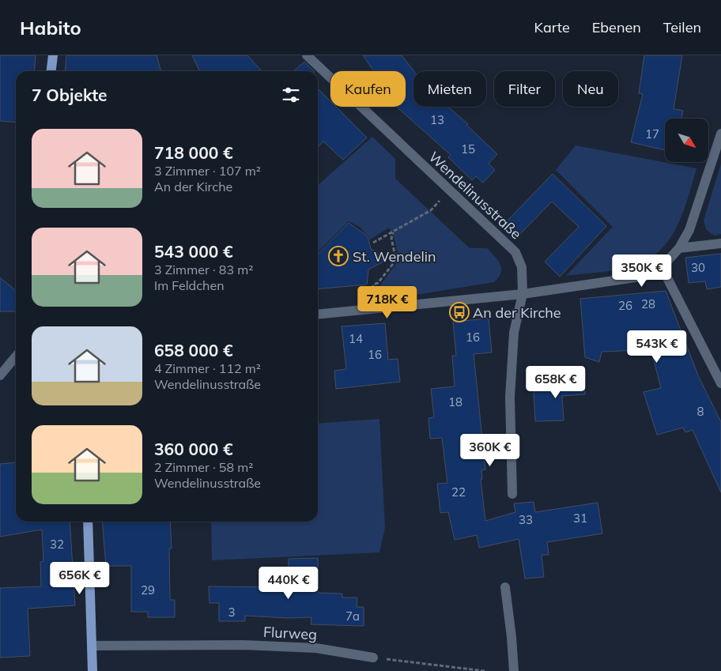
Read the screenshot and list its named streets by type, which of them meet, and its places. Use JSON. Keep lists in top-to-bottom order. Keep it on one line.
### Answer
{"streets":{"street":["Wendelinusstraße","Flurweg"]},"places":{"church":["St. Wendelin"],"bus stop":["An der Kirche"]},"house_numbers":["13","17","15","30","28","26","16","14","16","18","8","22","31","33","32","29","3","7a"],"north":"bottom right","page":{"header":"Habito","nav":["Karte","Ebenen","Teilen"],"chip":["Kaufen","Mieten","Filter","Neu"],"heading":"7 Objekte","list":[{"name":"718 000 €","note":"3 Zimmer · 107 m² · An der Kirche"},{"name":"543 000 €","note":"3 Zimmer · 83 m² · Im Feldchen"},{"name":"658 000 €","note":"4 Zimmer · 112 m² · Wendelinusstraße"},{"name":"360 000 €","note":"2 Zimmer · 58 m² · Wendelinusstraße"}],"price":["350K €","718K €","543K €","658K €","360K €","656K €","440K €"]}}
